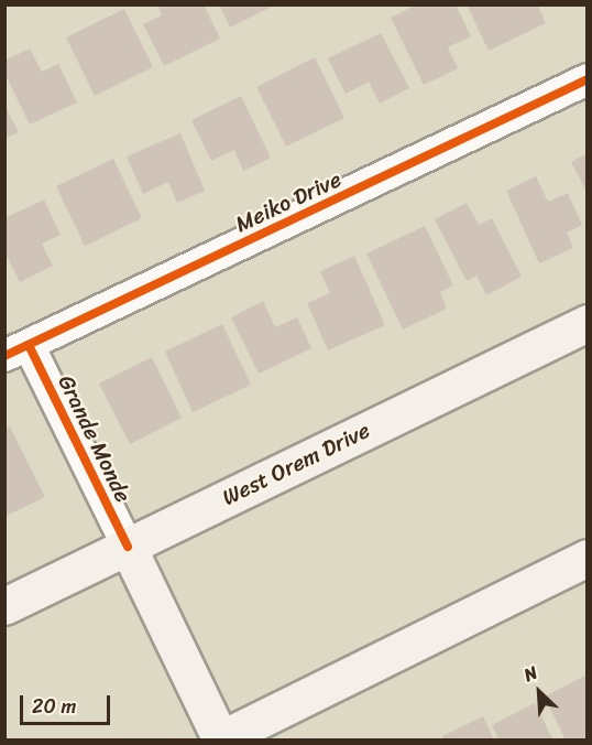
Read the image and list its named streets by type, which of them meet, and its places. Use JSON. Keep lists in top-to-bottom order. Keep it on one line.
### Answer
{"streets":{"main road":["West Orem Drive"],"street":["Meiko Drive","Grande Monde"]},"crossings":[["Meiko Drive","Grande Monde"],["Grande Monde","West Orem Drive"]],"scale_bar":"20 m","north":"top left"}
